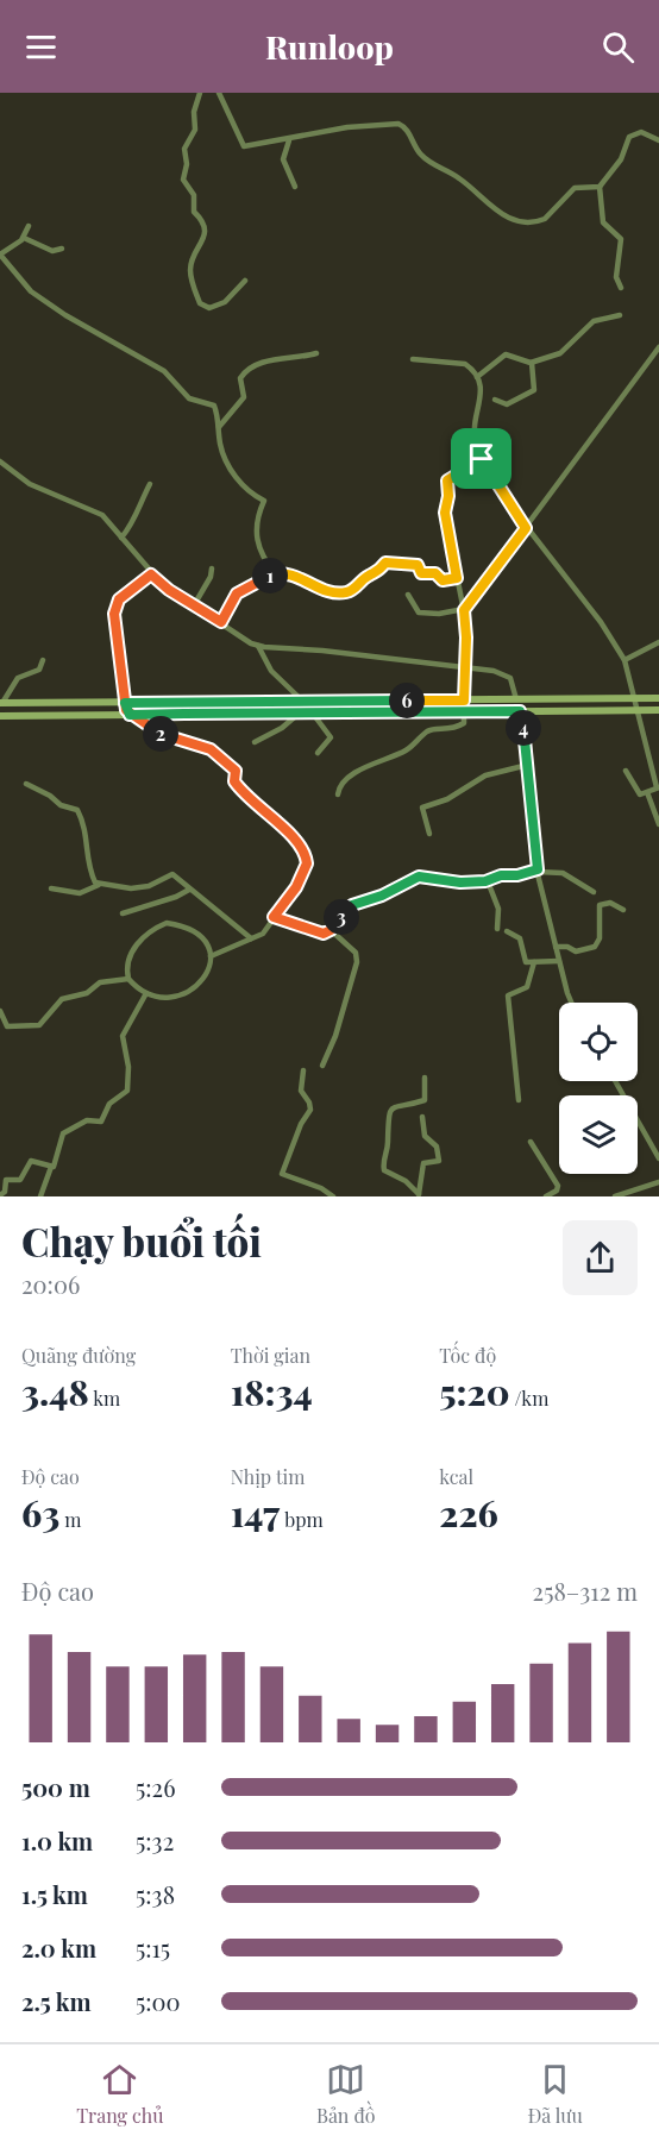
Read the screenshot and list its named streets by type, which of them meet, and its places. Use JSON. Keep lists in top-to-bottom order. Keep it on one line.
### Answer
{"page":{"header":"Runloop","pins":["1","6","4","2","3"],"heading":["Chạy buổi tối","20:06"],"stats":[["Quãng đường","3.48 km"],["Thời gian","18:34"],["Tốc độ","5:20 /km"],["Độ cao","63 m"],["Nhịp tim","147 bpm"],["kcal","226"]],"chart":["Độ cao","258–312 m"],"list":[{"name":"500 m","note":"5:26"},{"name":"1.0 km","note":"5:32"},{"name":"1.5 km","note":"5:38"},{"name":"2.0 km","note":"5:15"},{"name":"2.5 km","note":"5:00"}],"tabs":["Trang chủ","Bản đồ","Đã lưu"]}}
